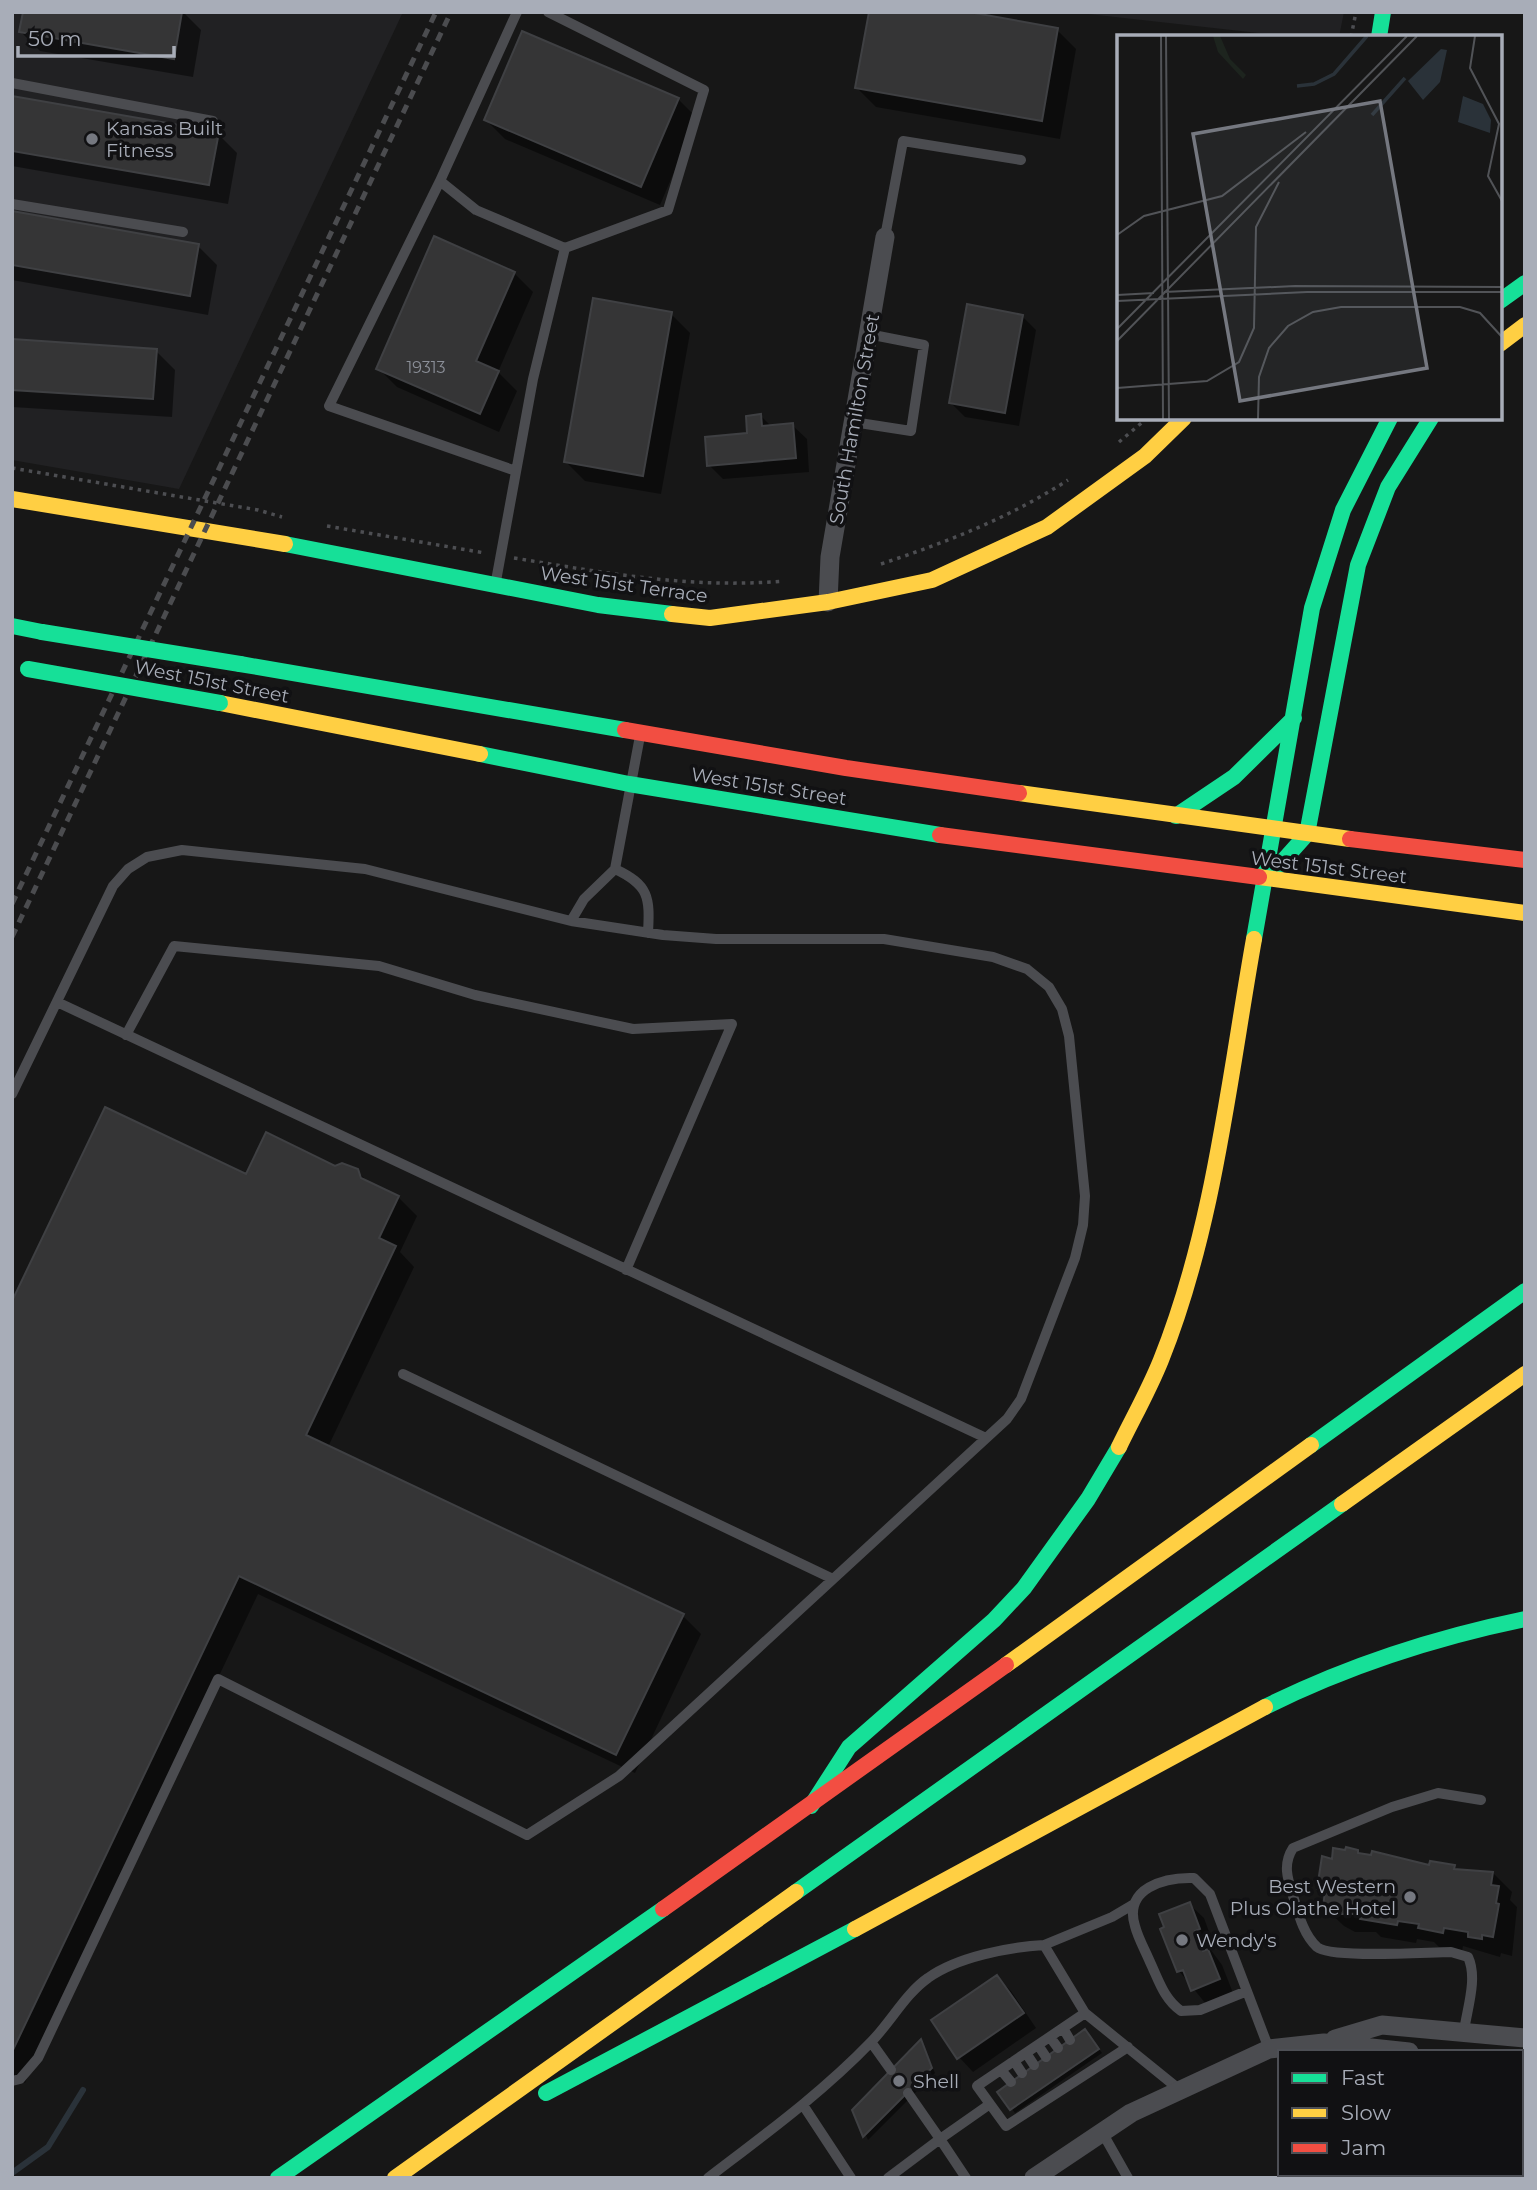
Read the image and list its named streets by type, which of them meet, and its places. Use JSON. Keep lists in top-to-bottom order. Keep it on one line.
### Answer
{"streets":{"main road":["West 151st Terrace","West 151st Street"],"street":["South Hamilton Street"]},"crossings":[["South Hamilton Street","West 151st Terrace"]],"places":["Kansas Built Fitness","Best Western Plus Olathe Hotel","Wendy's","Shell"],"house_numbers":["19313"],"legend":["Fast","Slow","Jam"],"scale_bar":"50 m"}
